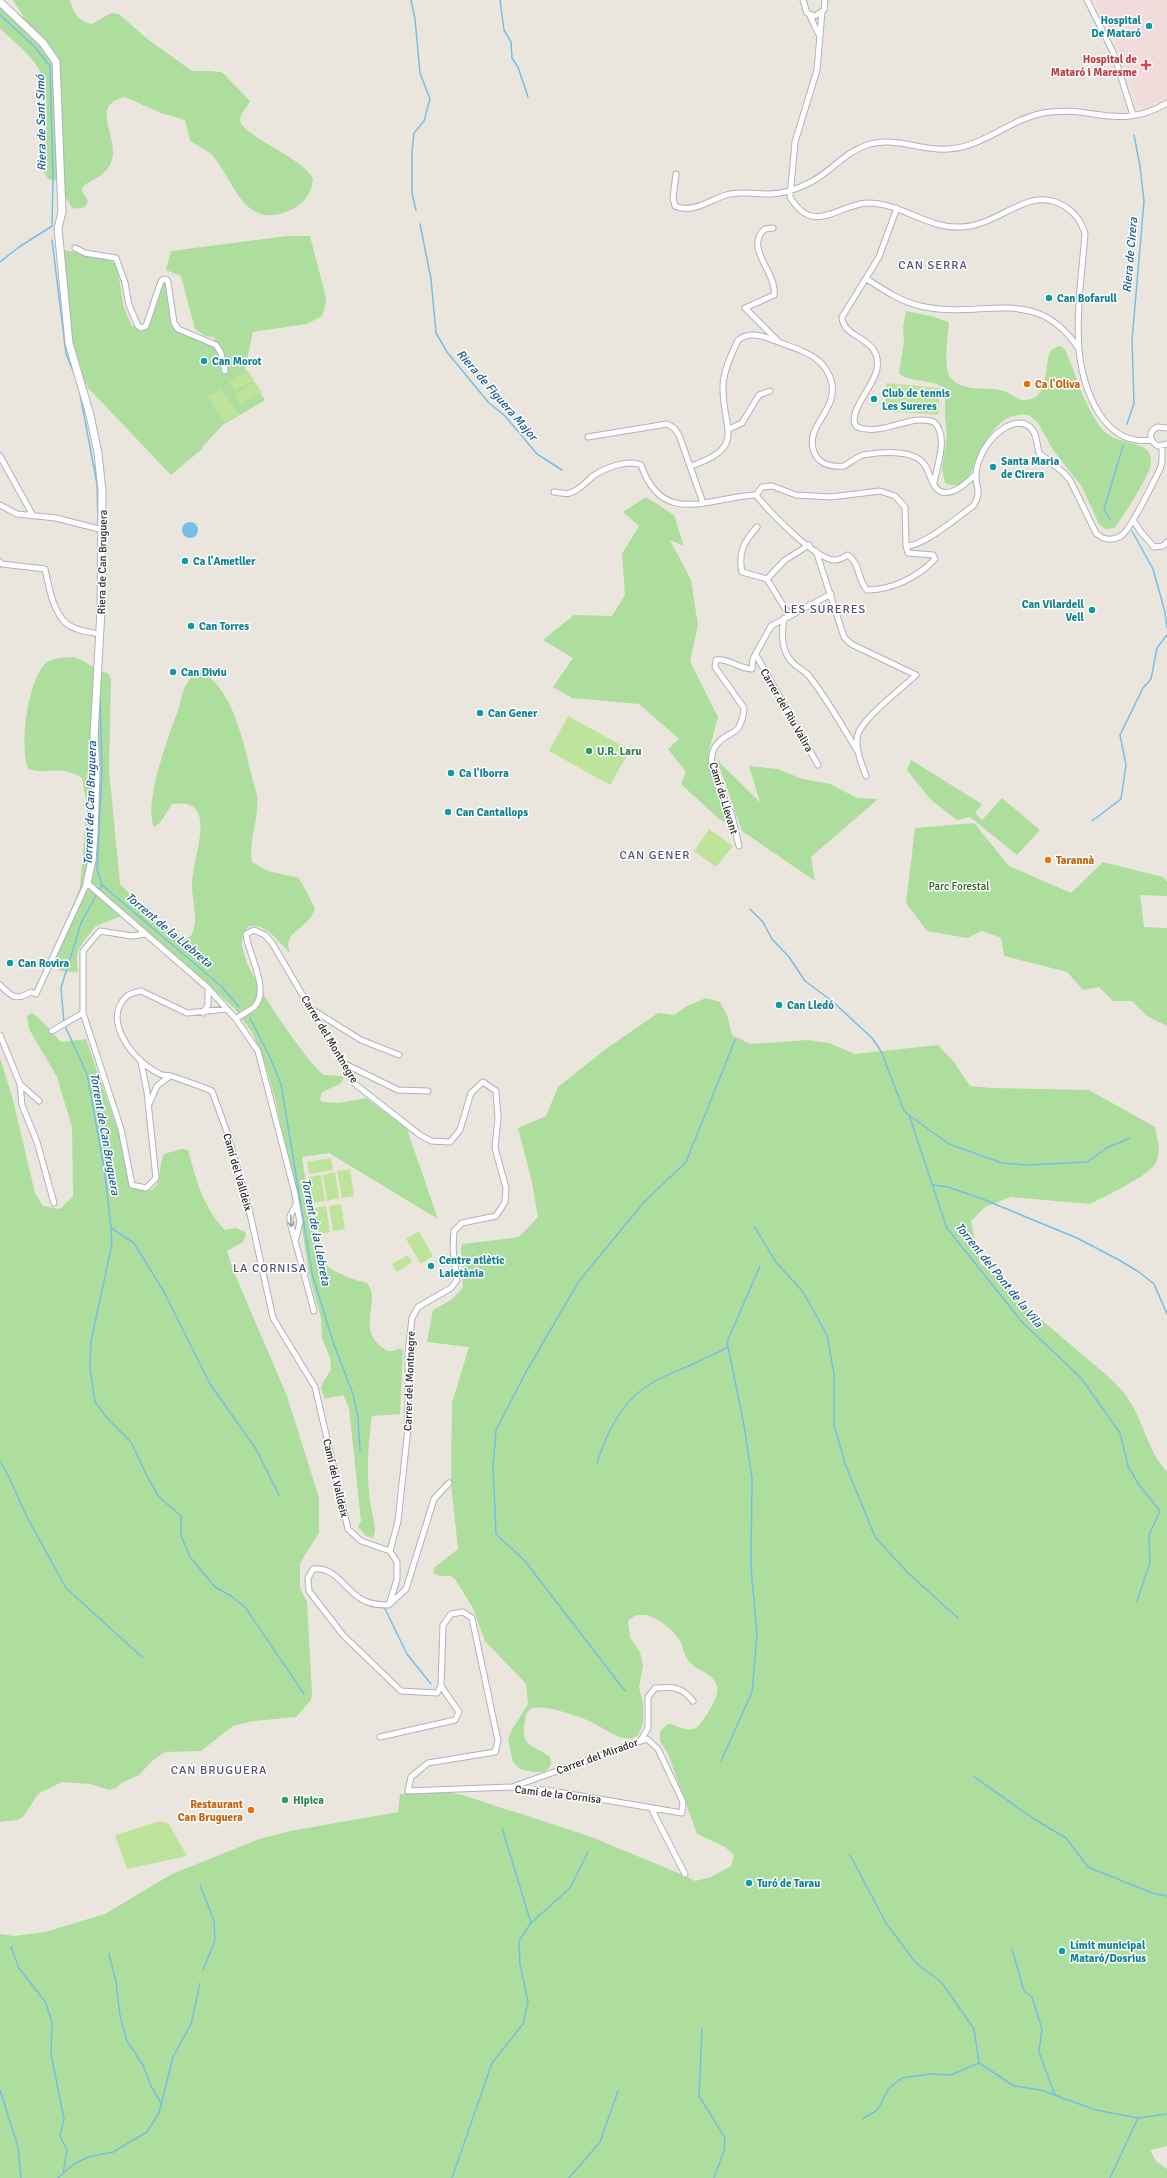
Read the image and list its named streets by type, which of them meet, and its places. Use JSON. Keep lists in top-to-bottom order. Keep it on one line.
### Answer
{"streets":{"street":["Riera de Can Bruguera","Carrer del Riu Valira","Camí de Llevant","Carrer del Montnegre","Camí del Valldeix","Carrer del Mirador","Camí de la Cornisa"]},"crossings":[["Carrer del Riu Valira","Camí de Llevant"],["Carrer del Montnegre","Camí del Valldeix"],["Carrer del Mirador","Camí de la Cornisa"]],"districts":["CAN SERRA","LES SURERES","CAN GENER","LA CORNISA","CAN BRUGUERA"],"water":["Riera de Sant Simó","Riera de Cirera","Riera de Figuera Major","Torrent de Can Bruguera","Torrent de la Llebreta","Torrent del Pont de la Vila"],"parks":["Parc Forestal"],"places":{"other":["Hospital De Mataró","Can Bofarull","Can Morot","Ca l'Oliva","Club de tennis Les Sureres","Santa Maria de Cirera","Ca l'Ametller","Can Vilardell Vell","Can Torres","Can Diviu","Can Gener","U.R. Laru","Ca l'Iborra","Can Cantallops","Tarannà","Can Rovira","Can Lledó","Centre atlètic Laietània","Hipica","Restaurant Can Bruguera","Turó de Tarau","Límit municipal Mataró/Dosrius"],"health":["Hospital de Mataró i Maresme"]}}
